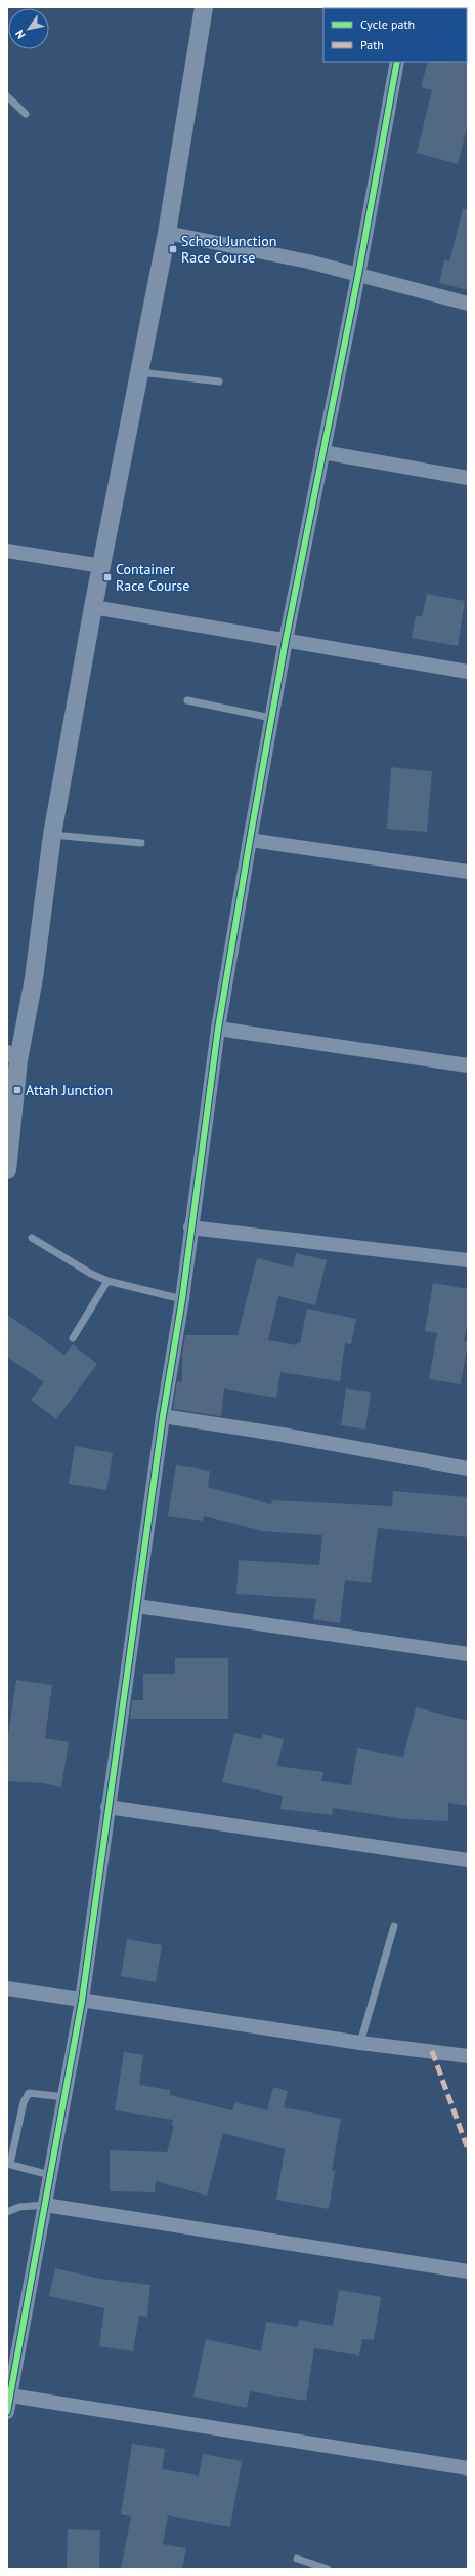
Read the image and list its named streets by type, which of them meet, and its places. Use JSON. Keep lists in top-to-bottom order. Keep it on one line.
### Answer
{"places":{"transit":["School Junction Race Course","Container Race Course","Attah Junction"]},"legend":["Cycle path","Path"],"north":"bottom left"}
